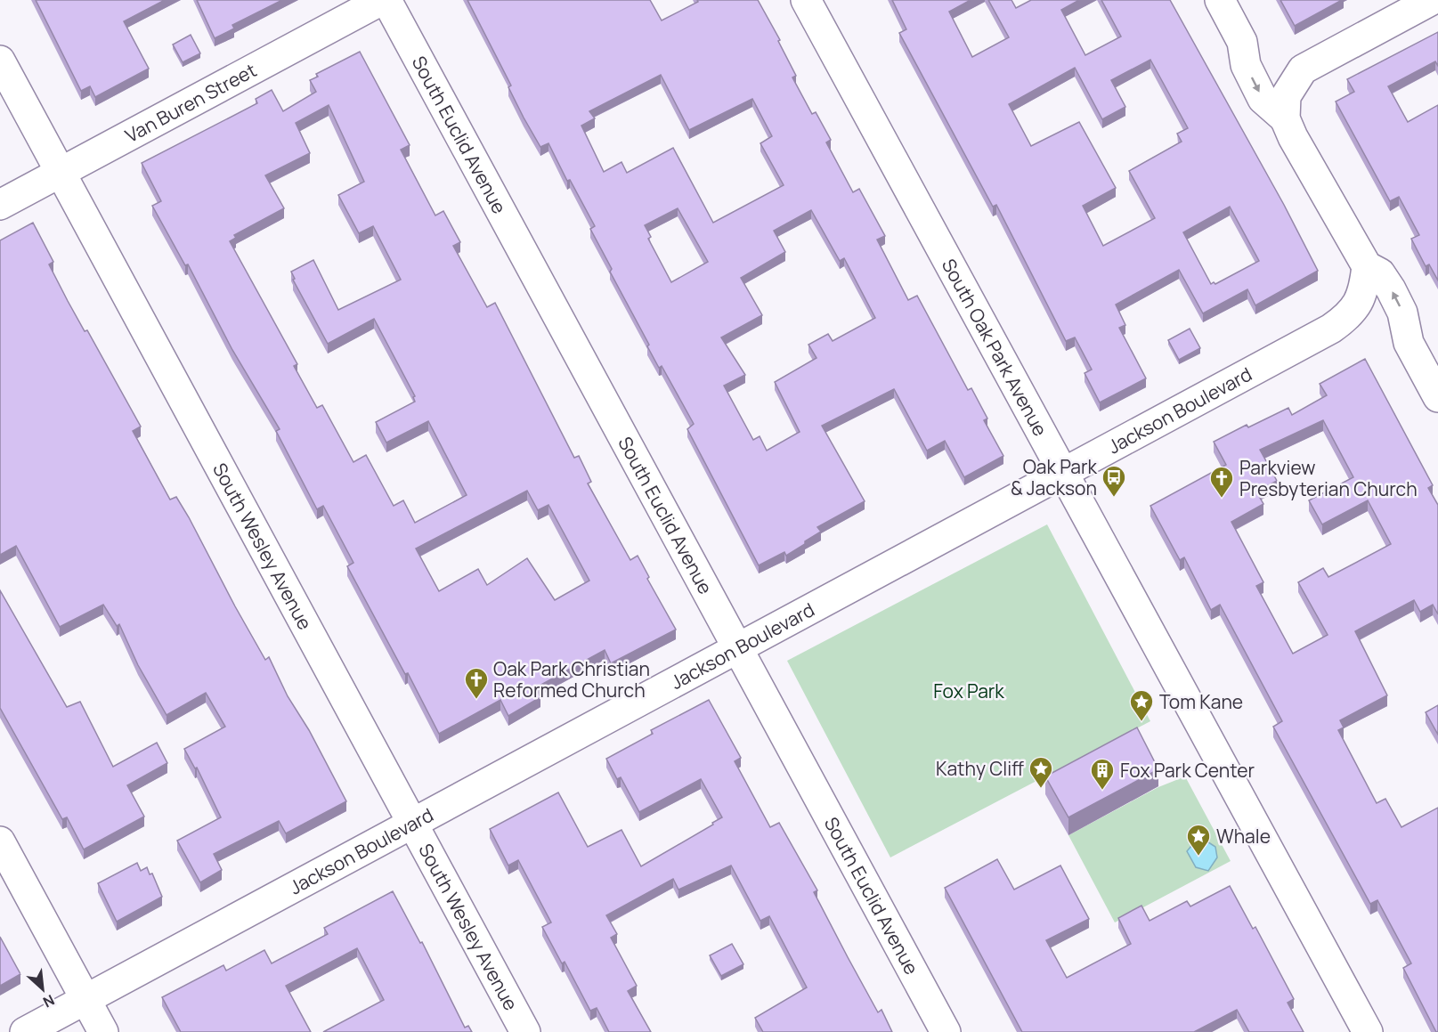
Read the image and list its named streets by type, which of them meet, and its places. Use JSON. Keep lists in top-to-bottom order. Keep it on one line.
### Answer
{"streets":{"street":["Van Buren Street","South Euclid Avenue","South Oak Park Avenue","Jackson Boulevard","South Wesley Avenue"]},"crossings":[["Van Buren Street","South Wesley Avenue"],["South Euclid Avenue","Jackson Boulevard"],["South Oak Park Avenue","Jackson Boulevard"],["Jackson Boulevard","South Wesley Avenue"]],"parks":["Fox Park"],"places":{"bus stop":["Oak Park & Jackson"],"church":["Parkview Presbyterian Church","Oak Park Christian Reformed Church"],"place":["Tom Kane","Kathy Cliff","Whale"],"building":["Fox Park Center"]},"north":"bottom right"}
